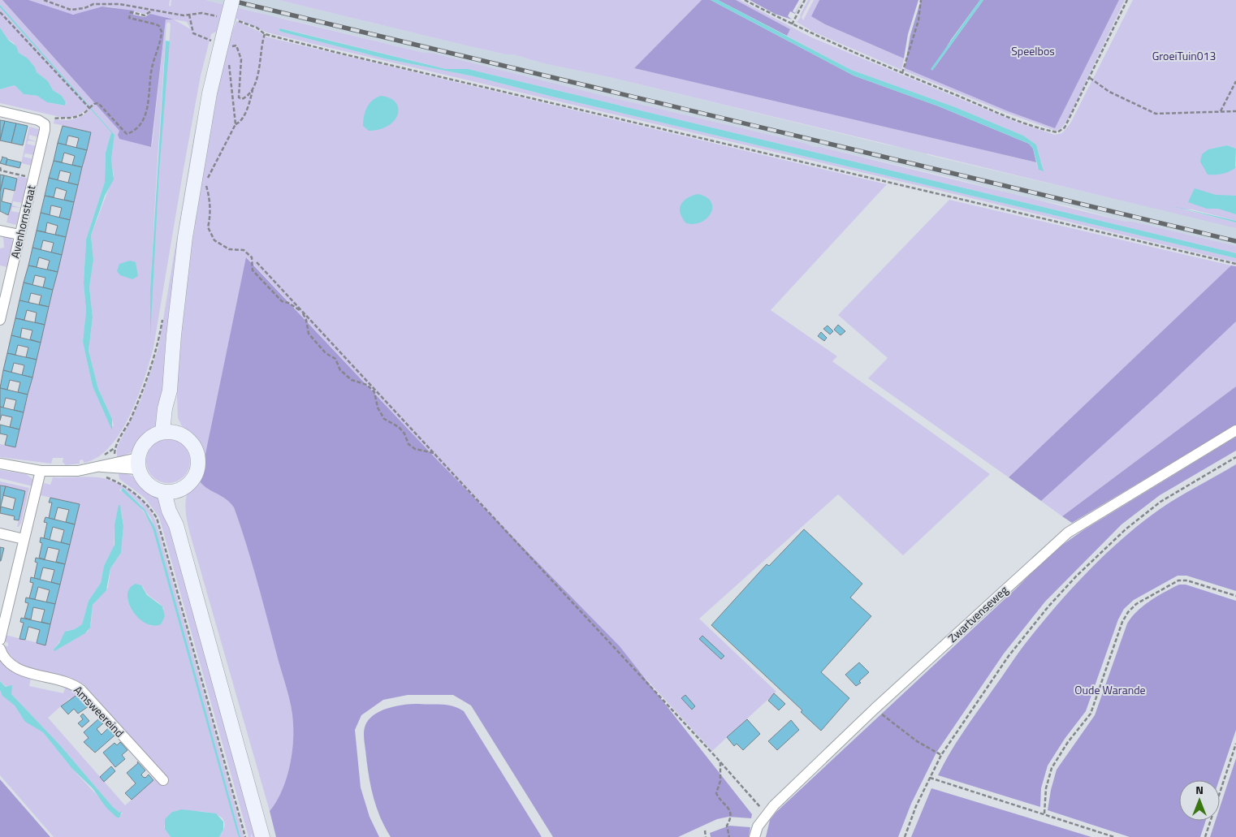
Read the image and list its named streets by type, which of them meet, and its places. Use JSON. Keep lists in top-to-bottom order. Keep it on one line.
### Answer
{"streets":{"street":["Avenhornstraat","Zwartvenseweg","Amsweereind"]},"parks":["Speelbos","GroeiTuin013","Oude Warande"],"north":"top"}
